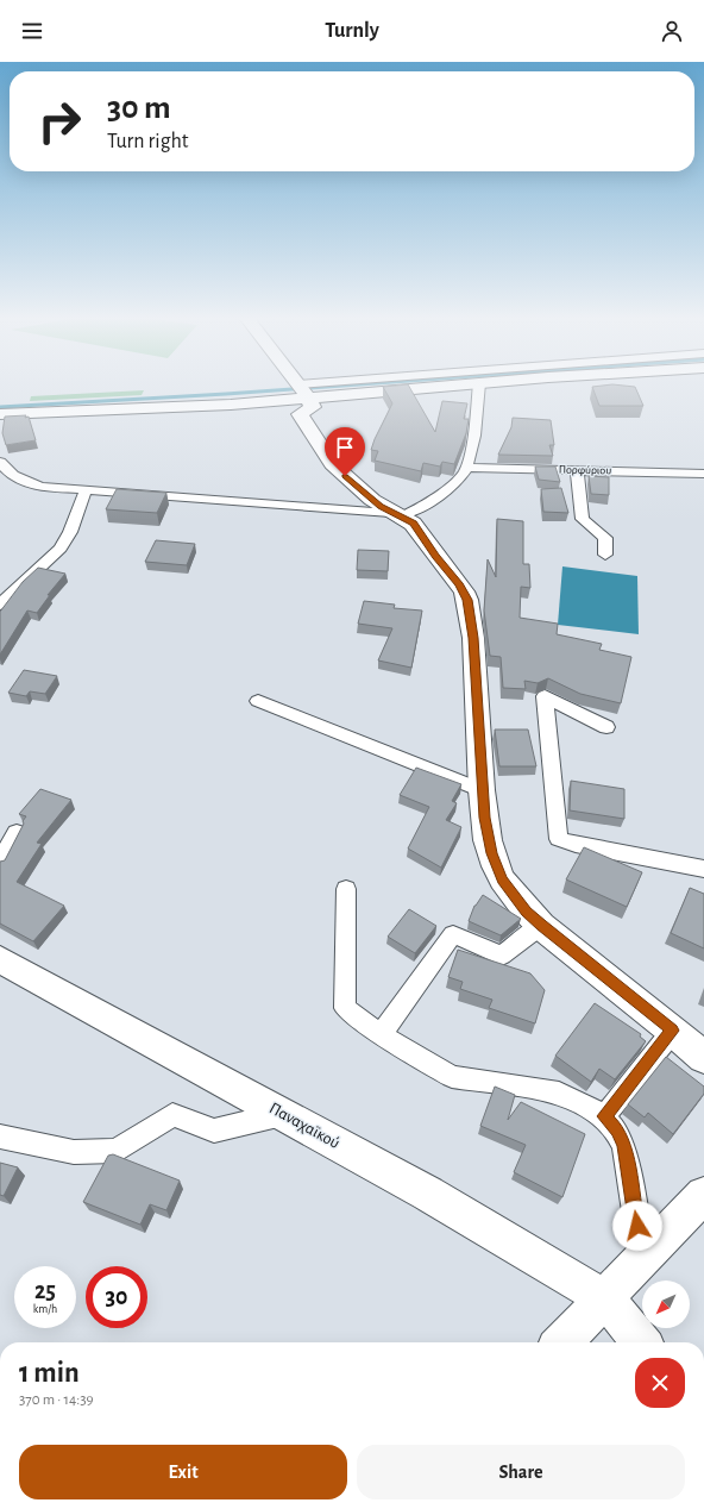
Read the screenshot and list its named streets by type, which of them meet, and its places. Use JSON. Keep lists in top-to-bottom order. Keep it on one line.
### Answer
{"streets":{"main road":["Παναχαϊκού"],"street":["Πορφύριου"]},"north":"bottom left","page":{"header":"Turnly","turn":["30 m","Turn right"],"speed":"25 km/h","limit":"30","heading":["1 min","370 m · 14:39"],"buttons":["Exit","Share"]}}
